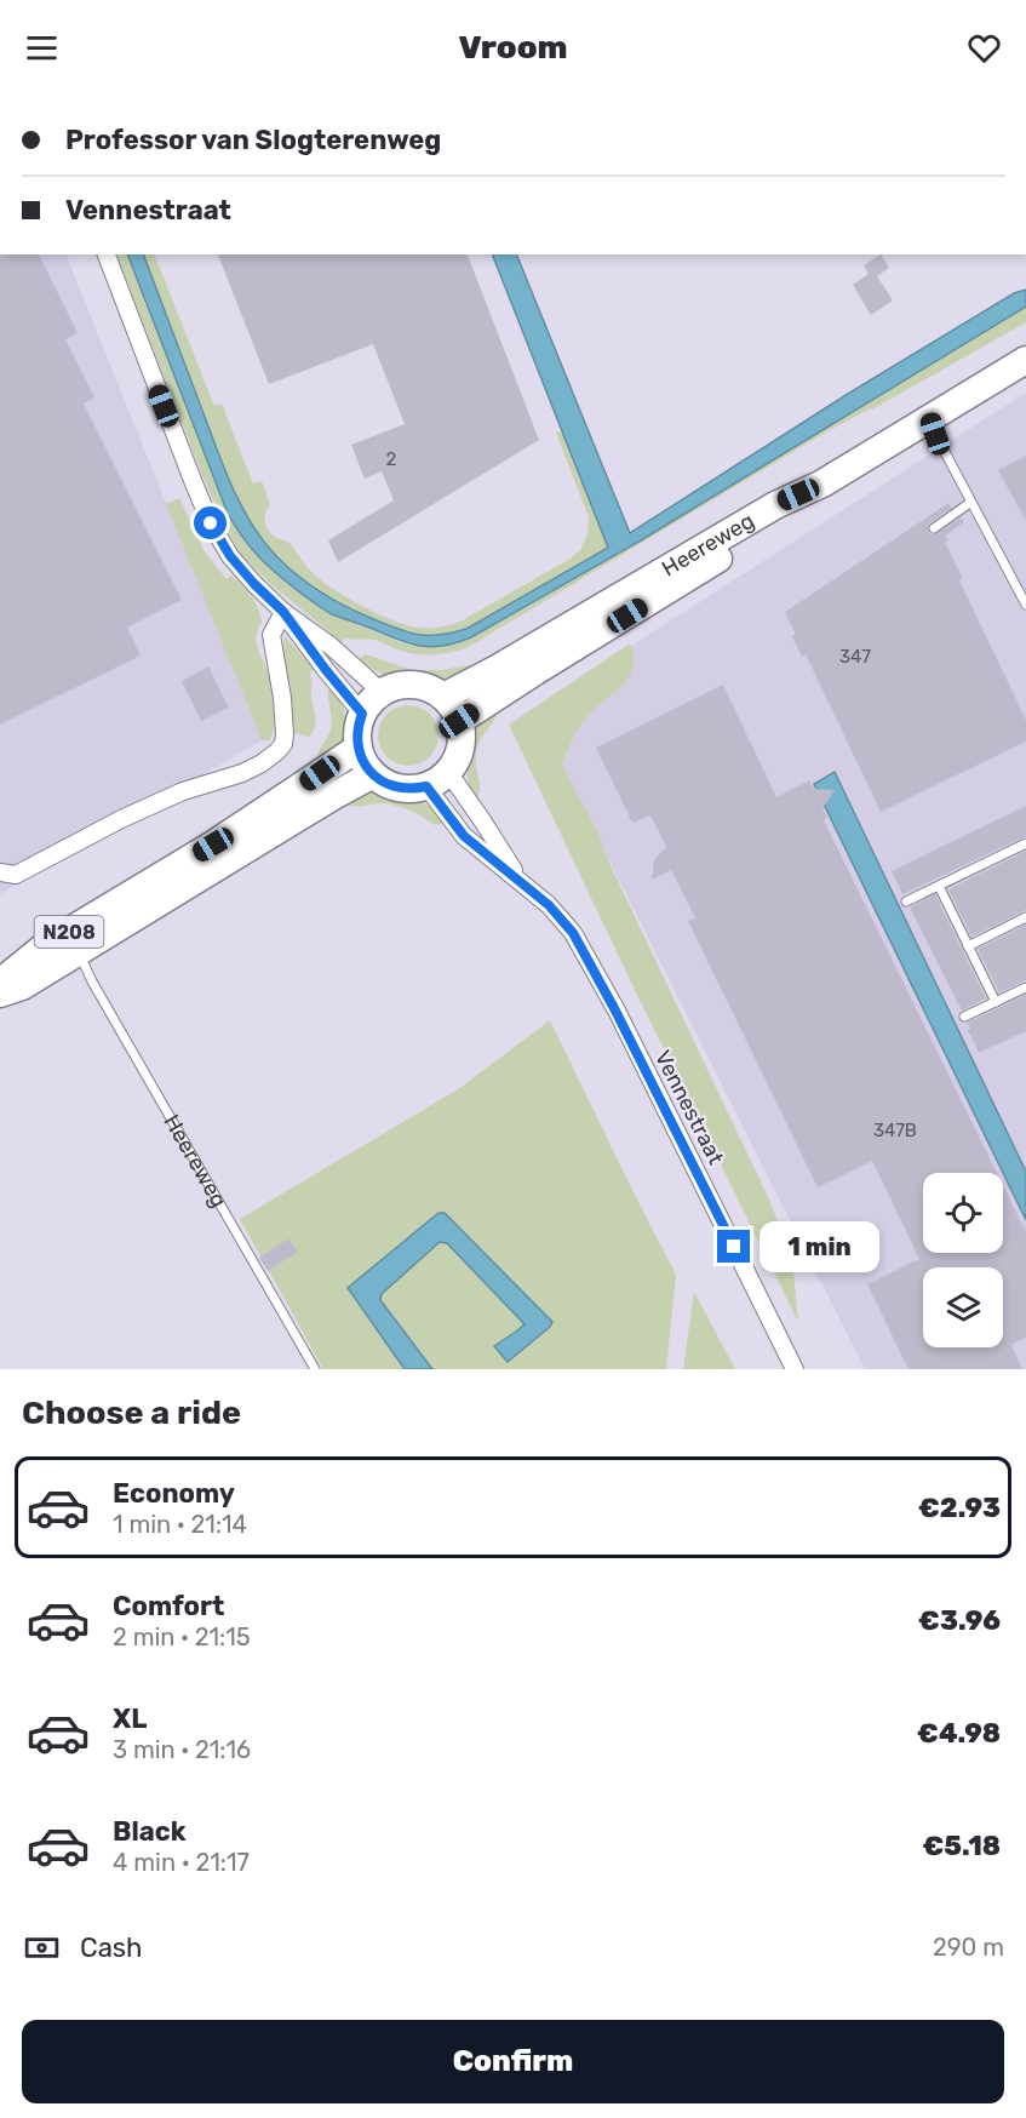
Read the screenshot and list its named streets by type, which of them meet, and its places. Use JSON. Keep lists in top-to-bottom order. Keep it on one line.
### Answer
{"streets":{"main road":["Heereweg","N208"],"street":["Vennestraat"]},"crossings":[["Heereweg","N208"],["Heereweg","Vennestraat"],["N208","Vennestraat"]],"house_numbers":["2","347","347B"],"page":{"header":"Vroom","banner":["Professor van Slogterenweg","Vennestraat"],"bubble":"1 min","heading":"Choose a ride","list":[{"name":"Economy","note":"1 min · 21:14","value":"€2.93"},{"name":"Comfort","note":"2 min · 21:15","value":"€3.96"},{"name":"XL","note":"3 min · 21:16","value":"€4.98"},{"name":"Black","note":"4 min · 21:17","value":"€5.18"}],"pay":["Cash","290 m"],"buttons":"Confirm"}}
